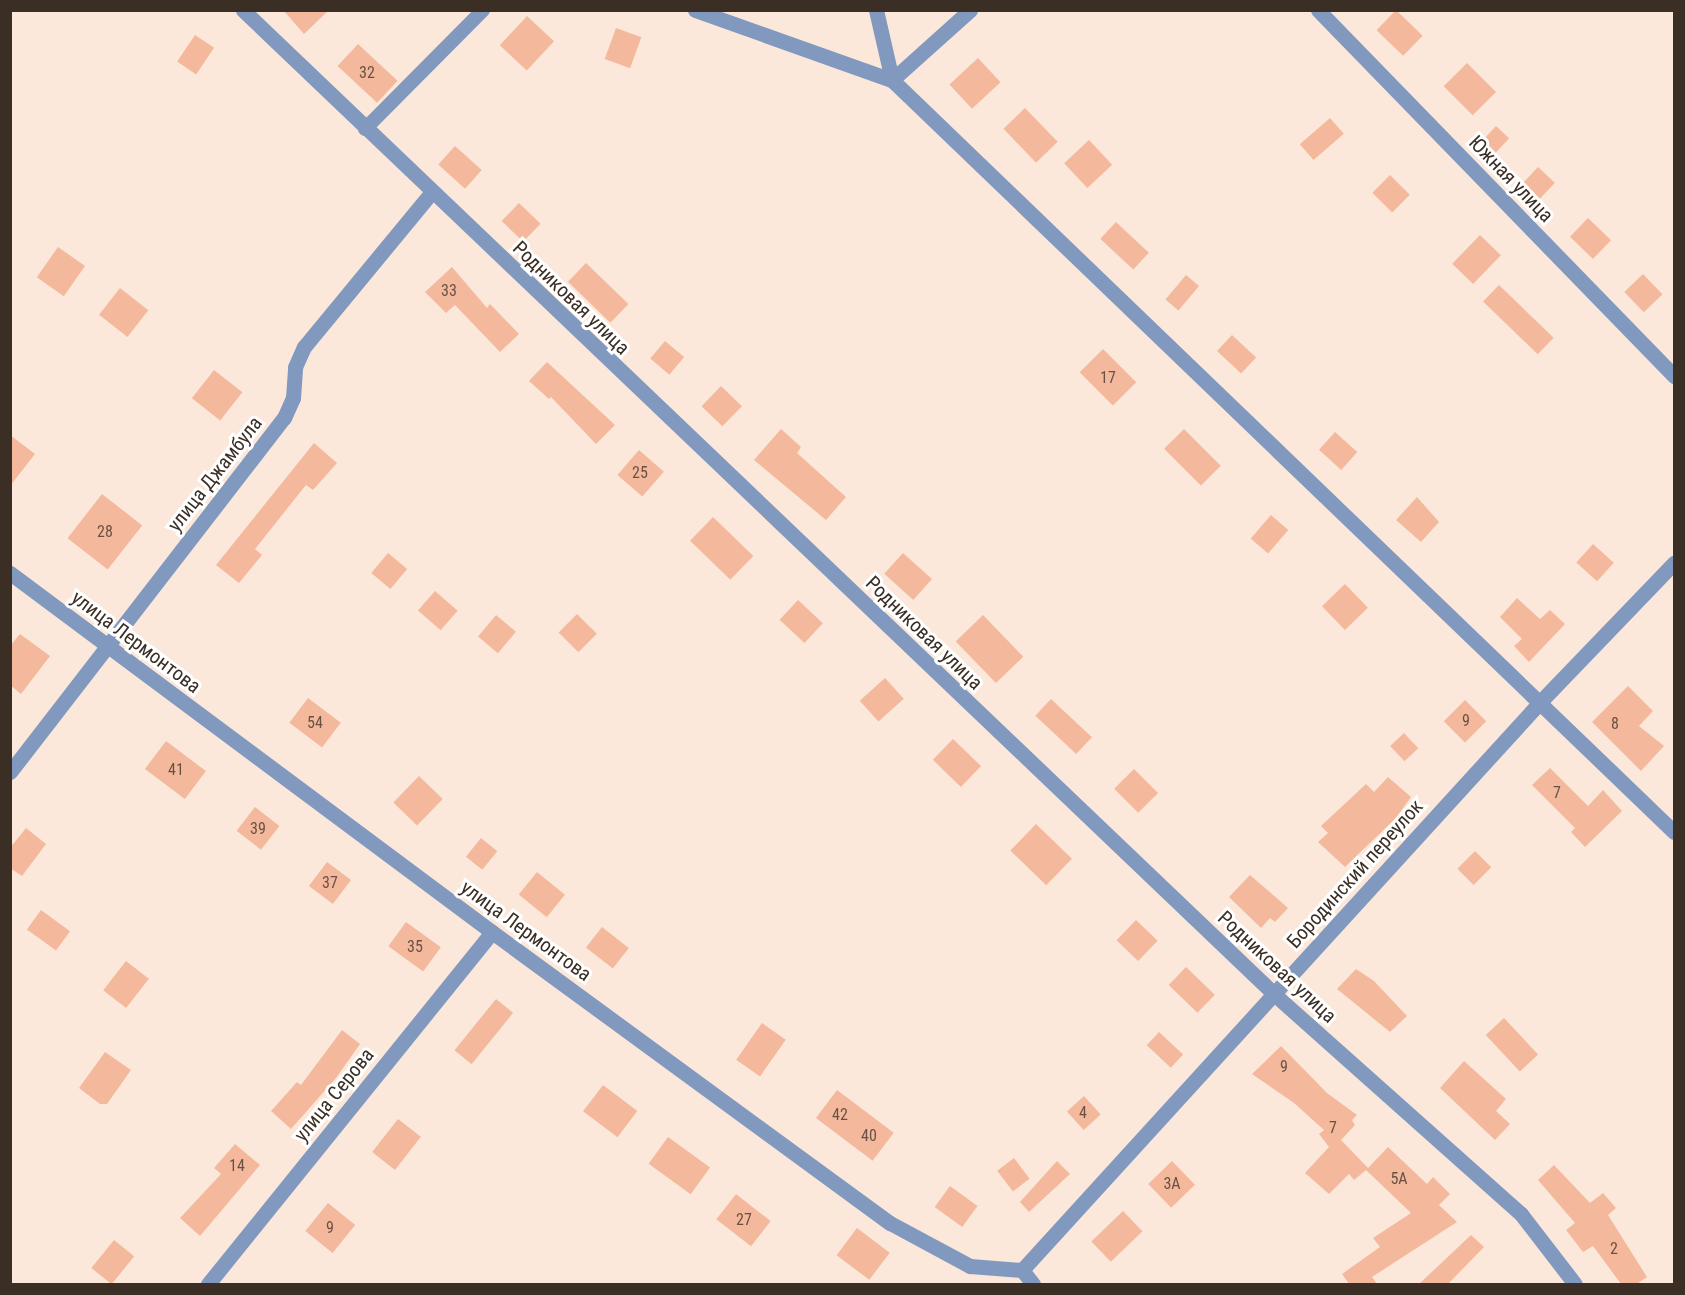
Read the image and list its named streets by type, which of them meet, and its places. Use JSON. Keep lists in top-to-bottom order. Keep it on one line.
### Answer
{"streets":{"street":["Южная улица","Родниковая улица","улица Джамбула","улица Лермонтова","Бородинский переулок","улица Серова"]},"crossings":[["Родниковая улица","улица Джамбула"],["Родниковая улица","Бородинский переулок"],["улица Джамбула","улица Лермонтова"],["улица Лермонтова","Бородинский переулок"],["улица Лермонтова","улица Серова"]],"house_numbers":["32","33","17","25","28","9","54","8","41","7","39","37","35","9","4","42","7","40","14","5А","3А","27","9","2"]}
